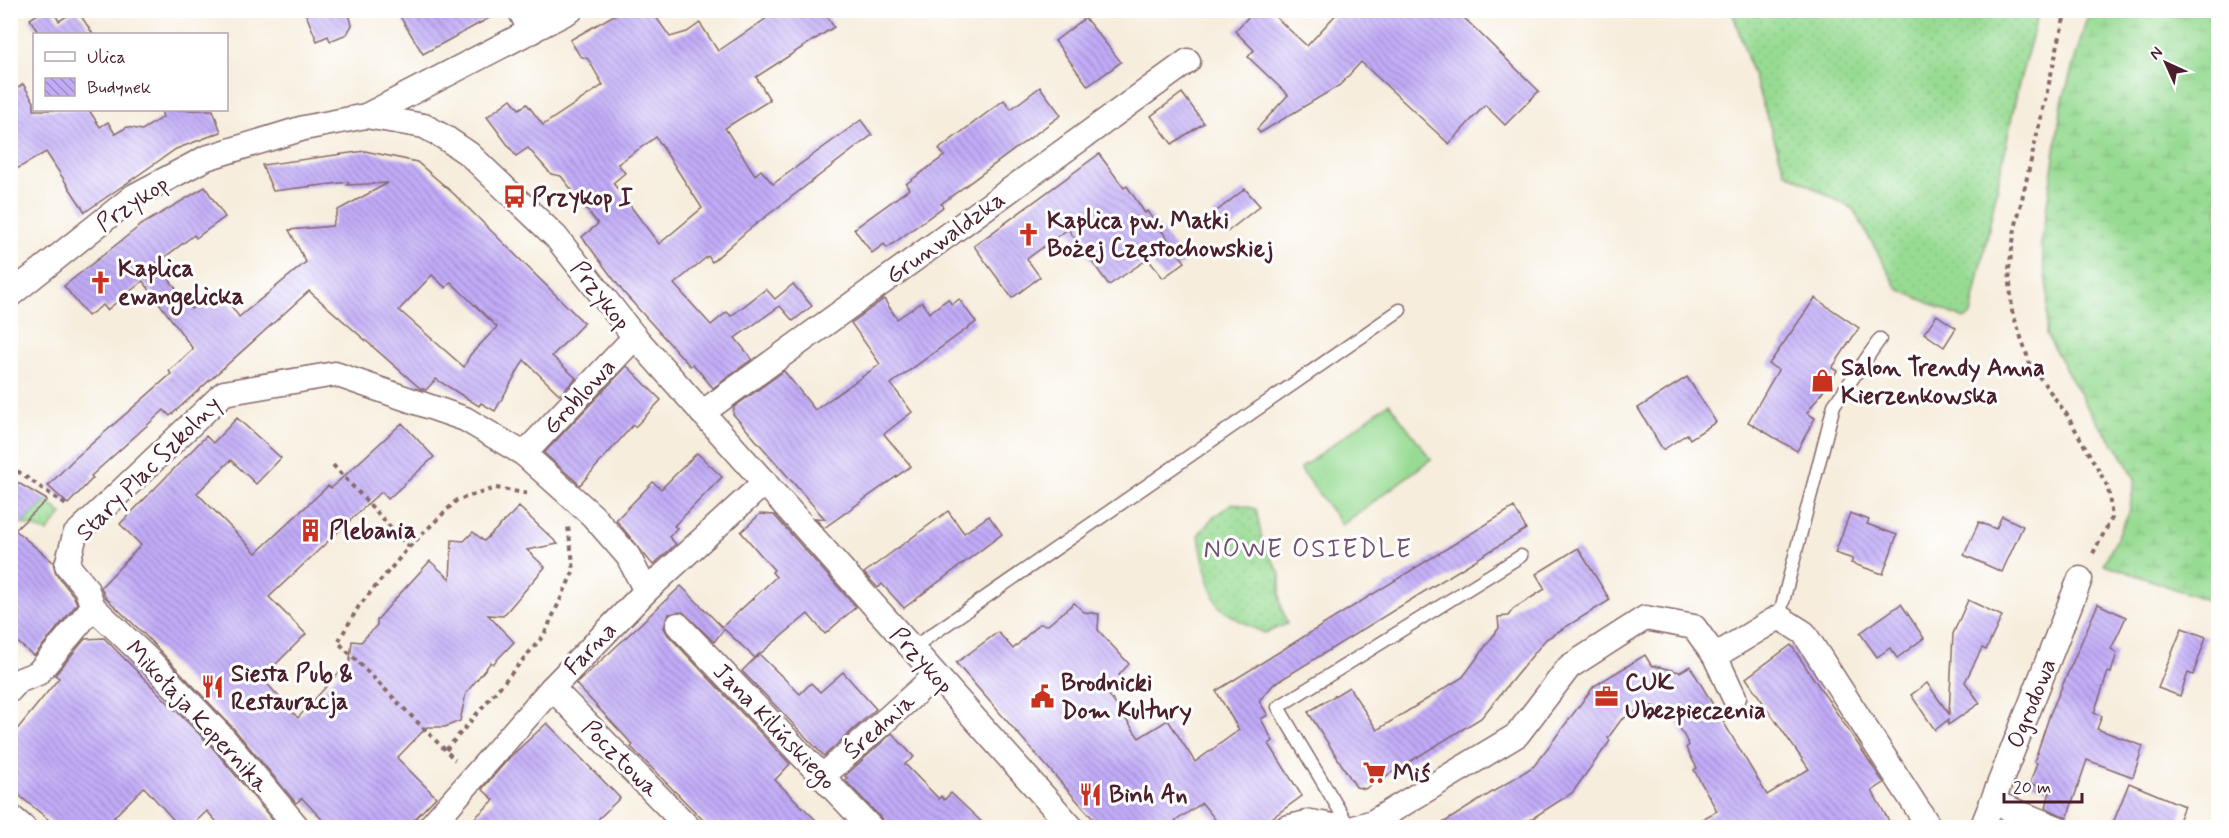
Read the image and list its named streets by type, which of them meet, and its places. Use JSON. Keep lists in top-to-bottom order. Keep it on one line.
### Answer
{"streets":{"street":["Przykop","Grunwaldzka","Groblowa","Stary Plac Szkolny","Farna","Ogrodowa","Mikołaja Kopernika","Jana Kilińskiego","Średnia","Pocztowa"]},"crossings":[["Przykop","Grunwaldzka"],["Przykop","Groblowa"],["Przykop","Farna"],["Przykop","Średnia"],["Groblowa","Stary Plac Szkolny"],["Stary Plac Szkolny","Mikołaja Kopernika"],["Farna","Pocztowa"],["Jana Kilińskiego","Średnia"]],"districts":["NOWE OSIEDLE"],"places":{"bus stop":["Przykop I"],"church":["Kaplica pw. Matki Bożej Częstochowskiej","Kaplica ewangelicka"],"shop":["Salon Trendy Anna Kierzenkowska"],"building":["Plebania"],"restaurant":["Siesta Pub & Restauracja","Binh An"],"public building":["Brodnicki Dom Kultury"],"office":["CUK Ubezpieczenia"],"supermarket":["Miś"]},"legend":["Ulica","Budynek"],"scale_bar":"20 m","north":"top left"}
